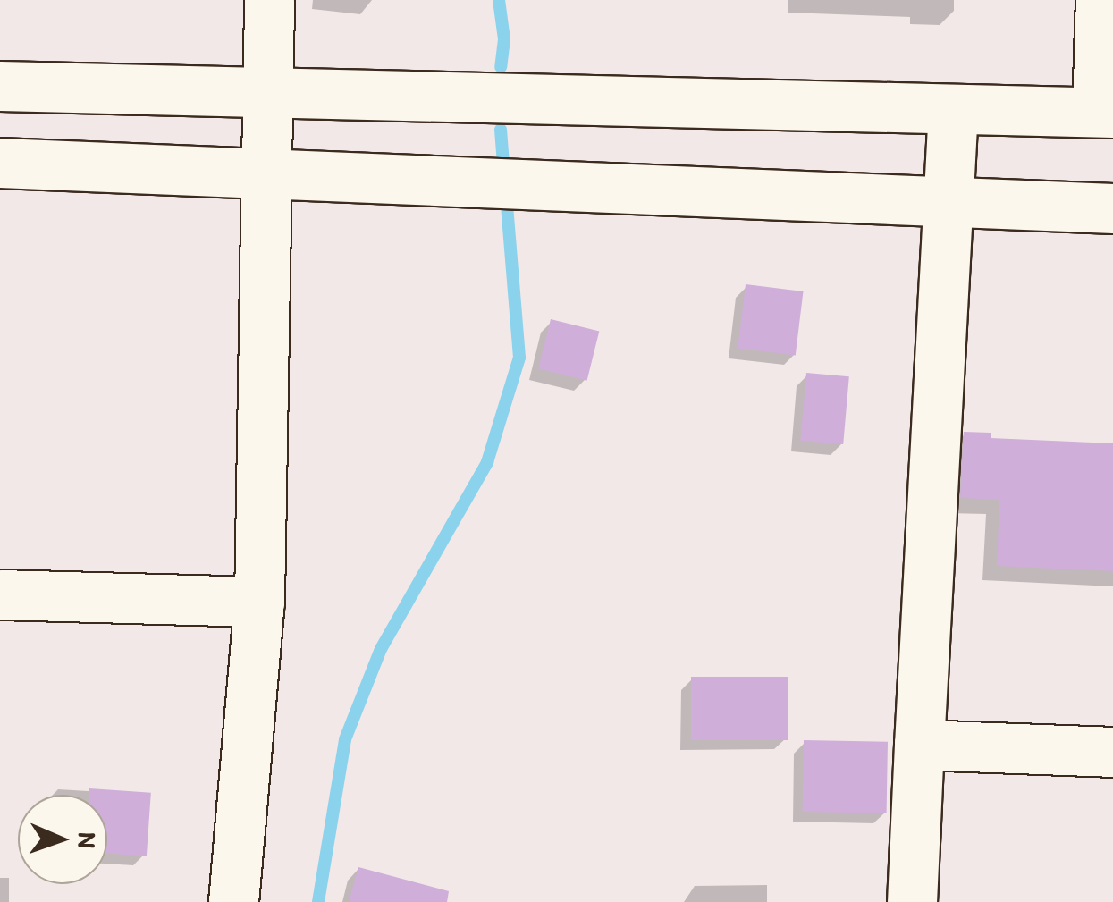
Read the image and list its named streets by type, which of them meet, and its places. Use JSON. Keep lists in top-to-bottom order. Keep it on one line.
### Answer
{"north":"right"}
